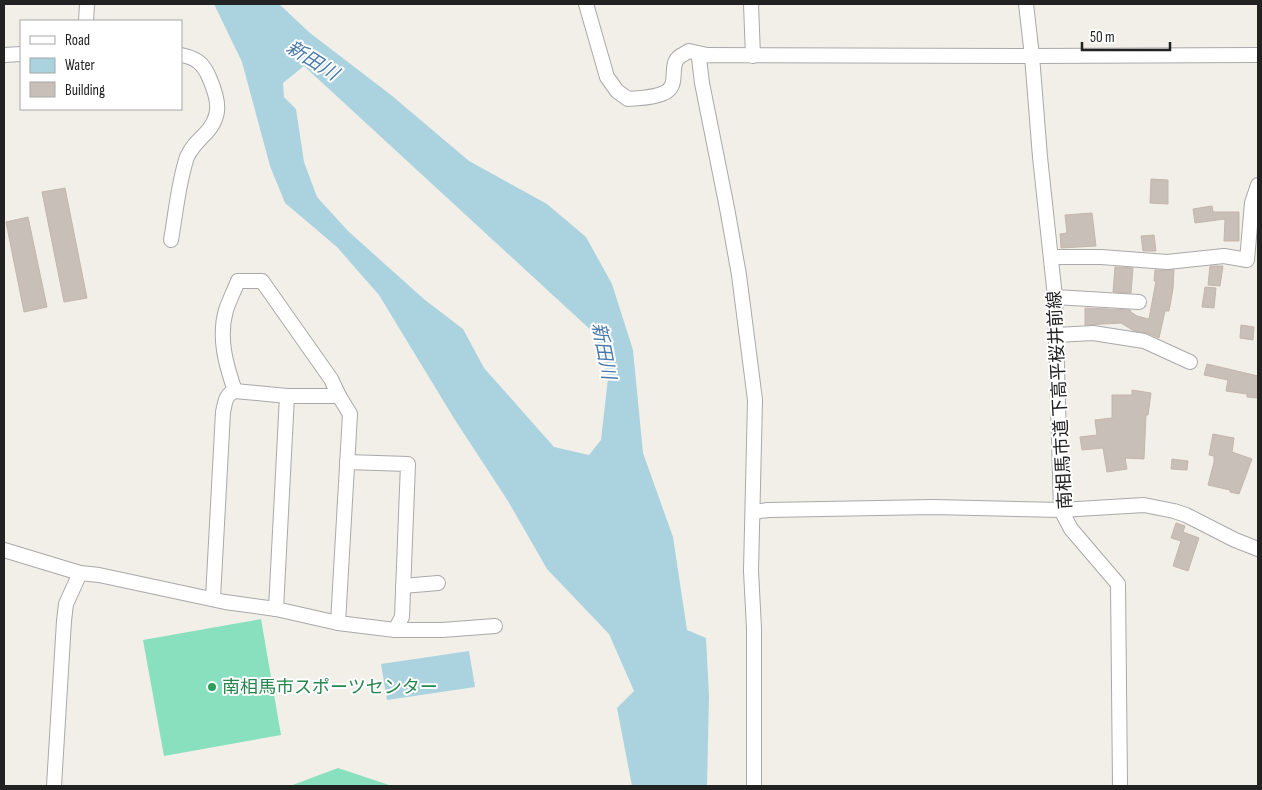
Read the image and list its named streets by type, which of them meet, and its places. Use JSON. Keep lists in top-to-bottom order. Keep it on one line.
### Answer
{"streets":{"street":["南相馬市道 下高平桜井前線"]},"water":["新田川"],"places":["南相馬市スポーツセンター"],"legend":["Road","Water","Building"],"scale_bar":"50 m"}
